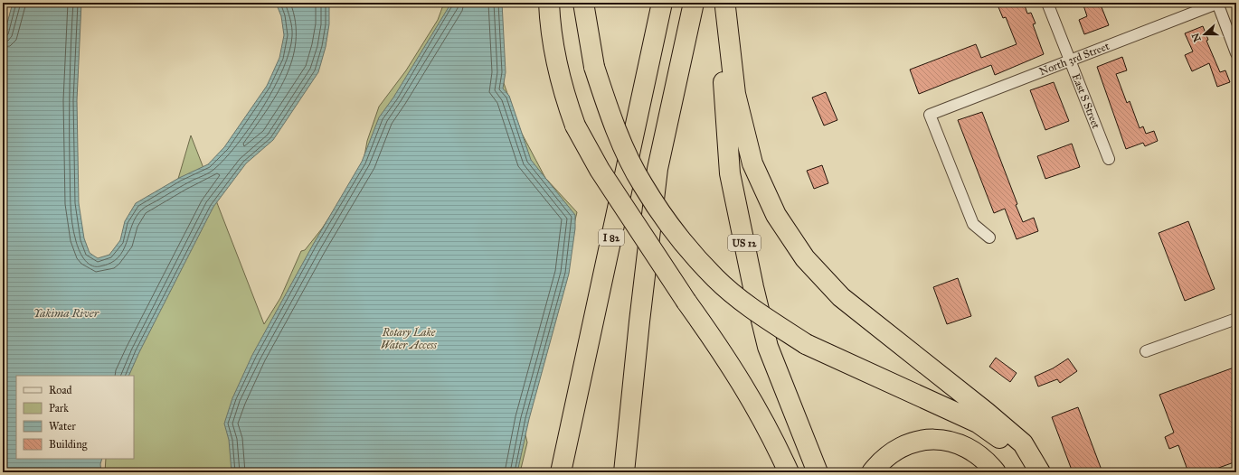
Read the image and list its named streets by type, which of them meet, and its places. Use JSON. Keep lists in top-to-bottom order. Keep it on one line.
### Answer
{"streets":{"highway":["I 82","US 12"],"street":["North 3rd Street","East S Street"]},"crossings":[["North 3rd Street","East S Street"]],"water":["Yakima River"],"parks":["Rotary Lake Water Access"],"legend":["Road","Park","Water","Building"],"north":"left"}
